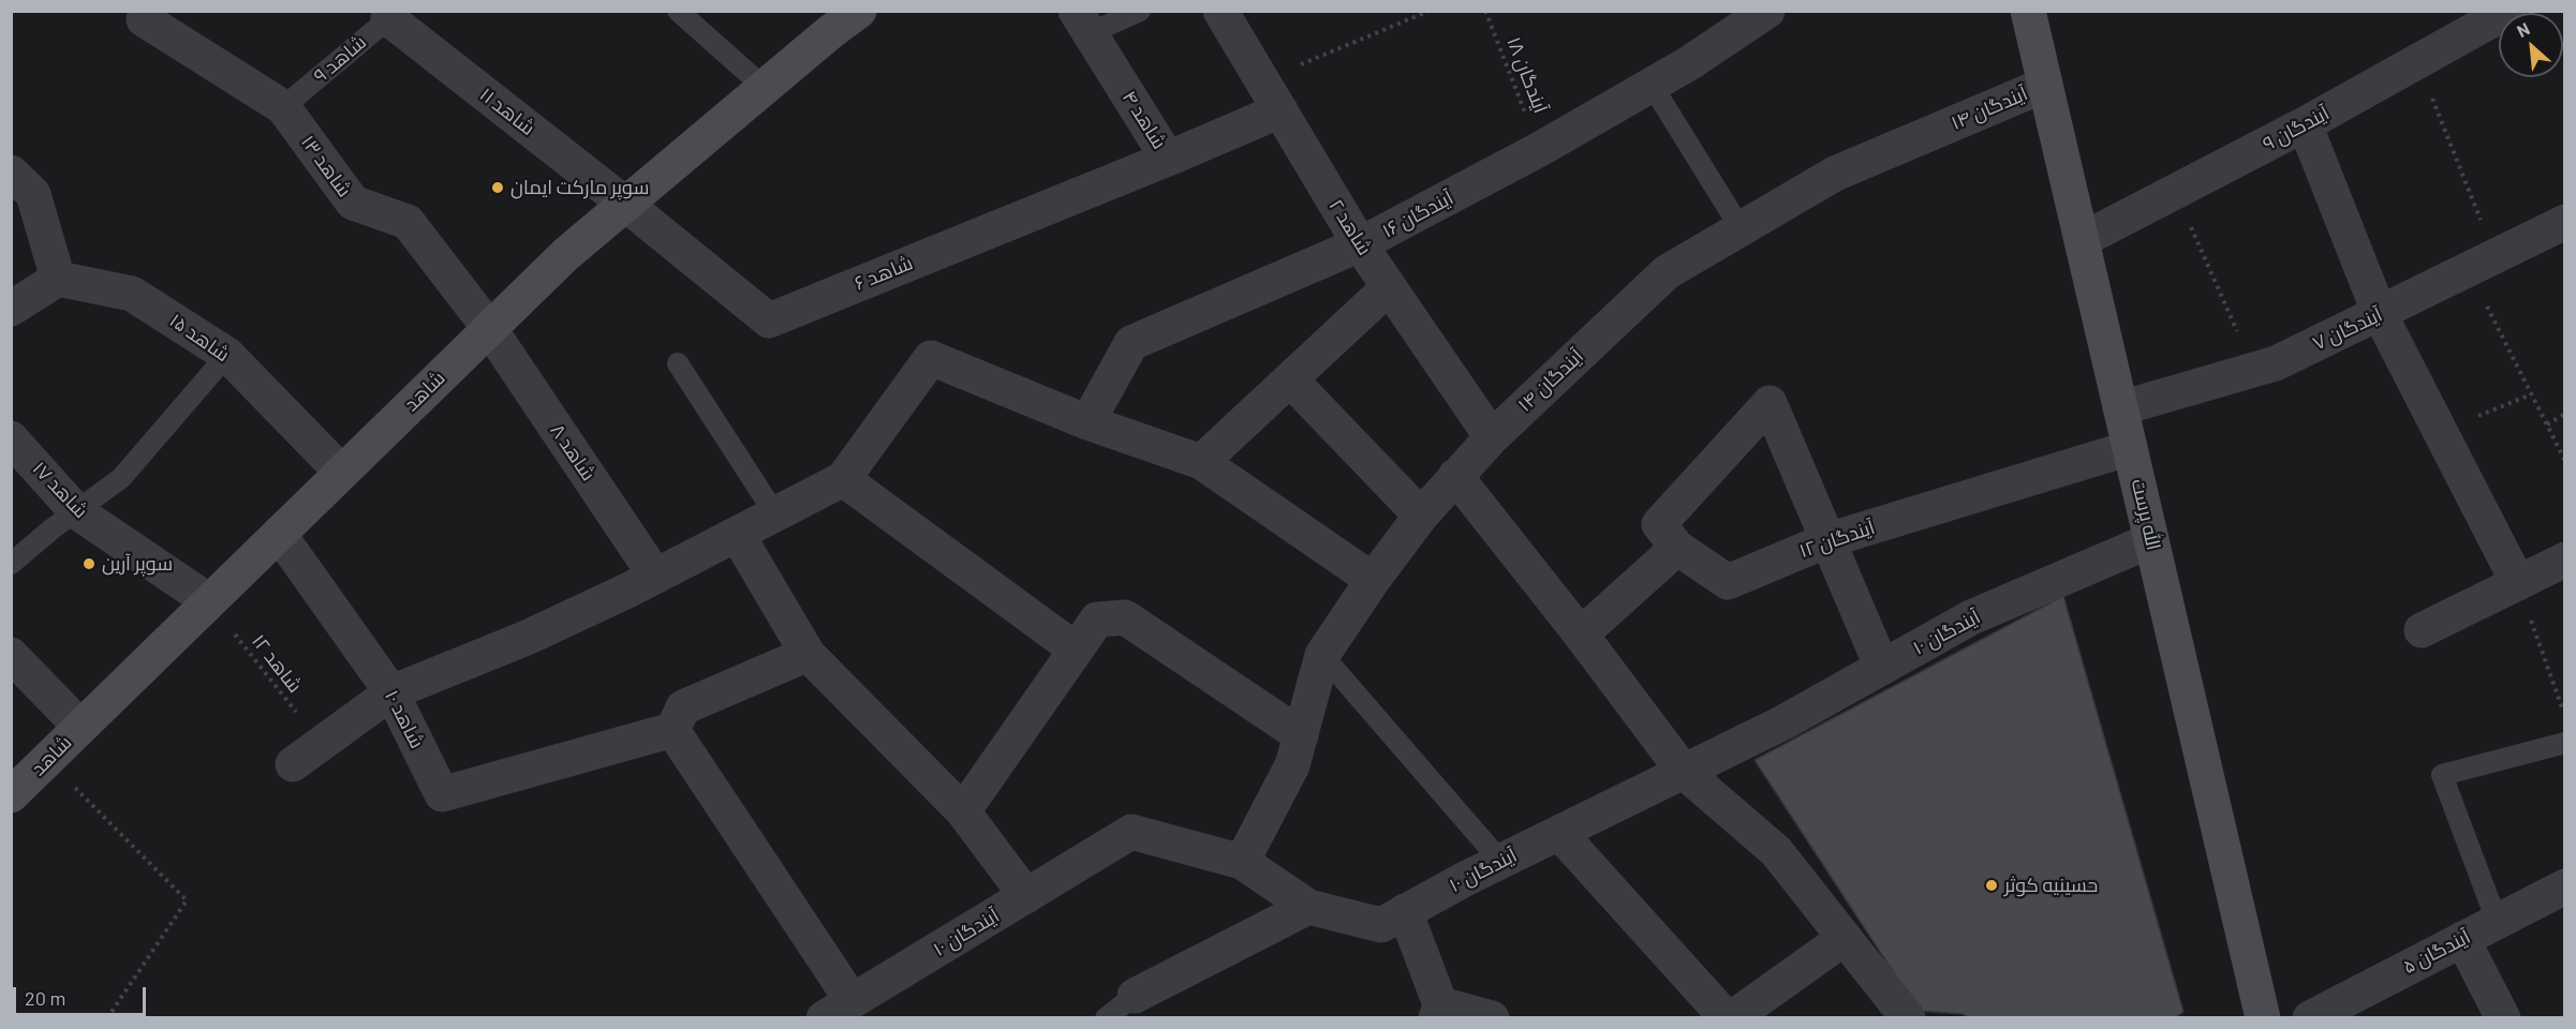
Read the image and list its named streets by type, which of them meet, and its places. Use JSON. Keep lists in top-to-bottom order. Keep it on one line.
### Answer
{"streets":{"main road":["شاهد","الله پرست"],"street":["آیندگان ۱۴","شاهد ۱۱","شاهد ۴","آیندگان ۹","شاهد ۱۳","آیندگان ۱۶","شاهد ۲","شاهد ۶","آیندگان ۷","شاهد ۱۵","شاهد ۸","شاهد ۱۷","آیندگان ۱۲","آیندگان ۱۰","شاهد ۱۰","آیندگان ۵"],"lane":["شاهد ۹"],"path":["آیندگان ۱۸","شاهد ۱۲"]},"crossings":[["شاهد ۹","شاهد ۱۱"],["شاهد ۹","شاهد ۱۳"],["آیندگان ۱۸","آیندگان ۱۶"],["آیندگان ۱۴","شاهد ۲"],["آیندگان ۱۴","الله پرست"],["آیندگان ۱۴","آیندگان ۱۰"],["شاهد ۱۱","شاهد ۶"],["شاهد ۱۱","شاهد"],["شاهد ۴","شاهد ۲"],["شاهد ۴","شاهد ۶"],["آیندگان ۹","الله پرست"],["شاهد ۱۳","شاهد"],["شاهد ۱۳","شاهد ۸"],["آیندگان ۱۶","شاهد ۲"],["شاهد ۶","شاهد"],["آیندگان ۷","الله پرست"],["شاهد ۱۵","شاهد"],["شاهد","شاهد ۸"],["شاهد","شاهد ۱۷"],["شاهد","شاهد ۱۲"],["شاهد","شاهد ۱۰"],["شاهد ۱۷","شاهد ۱۲"],["الله پرست","آیندگان ۱۲"],["الله پرست","آیندگان ۱۰"]],"places":["سوپر مارکت ایمان","سوپر آرین","حسینیه کوثر"],"scale_bar":"20 m","north":"top left"}
